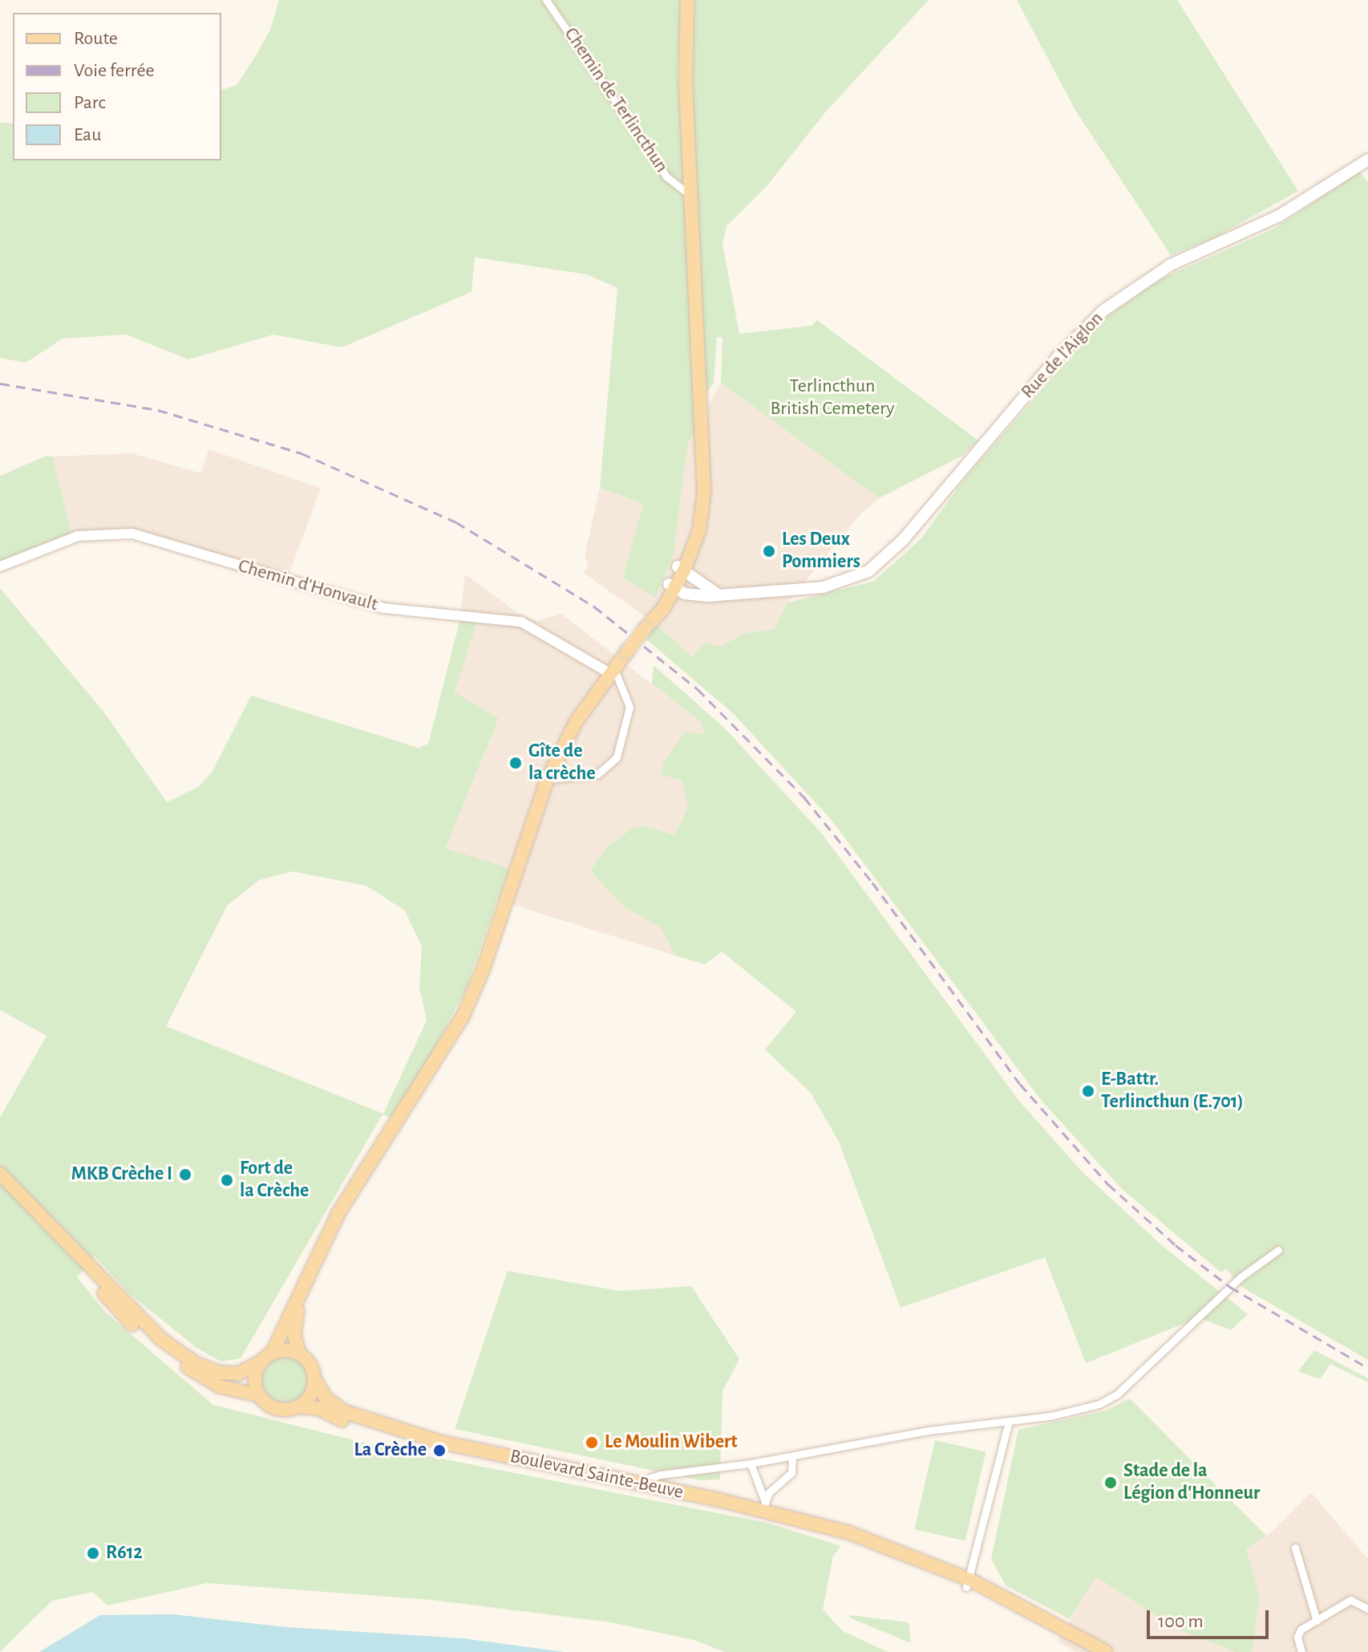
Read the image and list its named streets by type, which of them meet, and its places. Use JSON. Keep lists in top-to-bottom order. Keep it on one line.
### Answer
{"streets":{"main road":["Rue de l'Aiglon","Boulevard Sainte-Beuve"],"street":["Chemin de Terlincthun","Chemin d'Honvault"]},"parks":["Terlincthun British Cemetery"],"places":["Les Deux Pommiers","Gîte de la crèche","E-Battr. Terlincthun (E.701)","MKB Crèche I","Fort de la Crèche","Le Moulin Wibert","La Crèche","Stade de la Légion d'Honneur","R612"],"legend":["Route","Voie ferrée","Parc","Eau"],"scale_bar":"100 m"}
